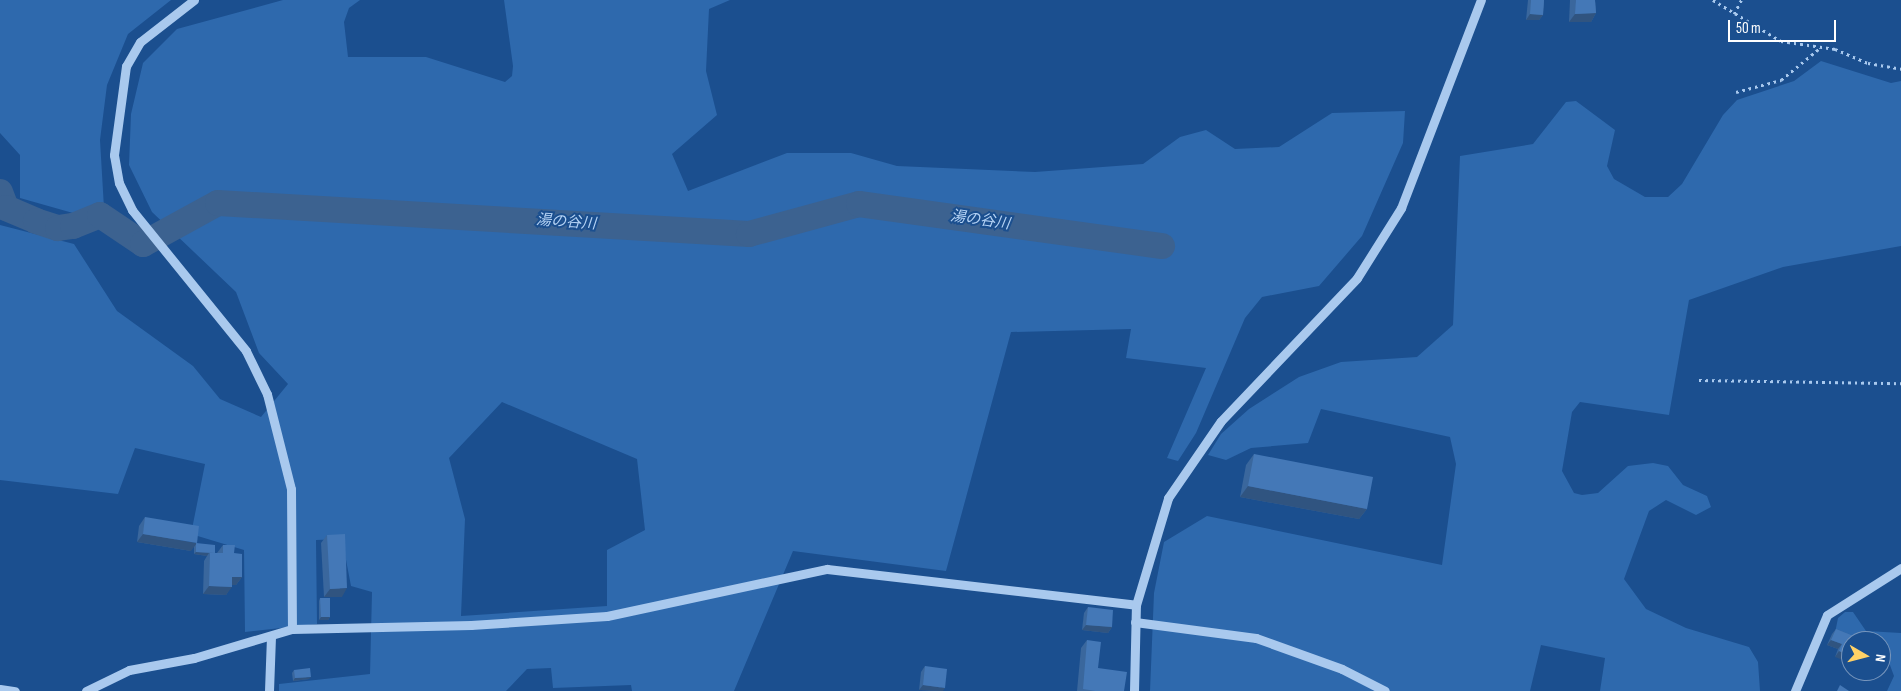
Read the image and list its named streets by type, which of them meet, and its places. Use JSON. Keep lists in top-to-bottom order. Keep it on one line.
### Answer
{"water":["湯の谷川"],"scale_bar":"50 m","north":"right"}
